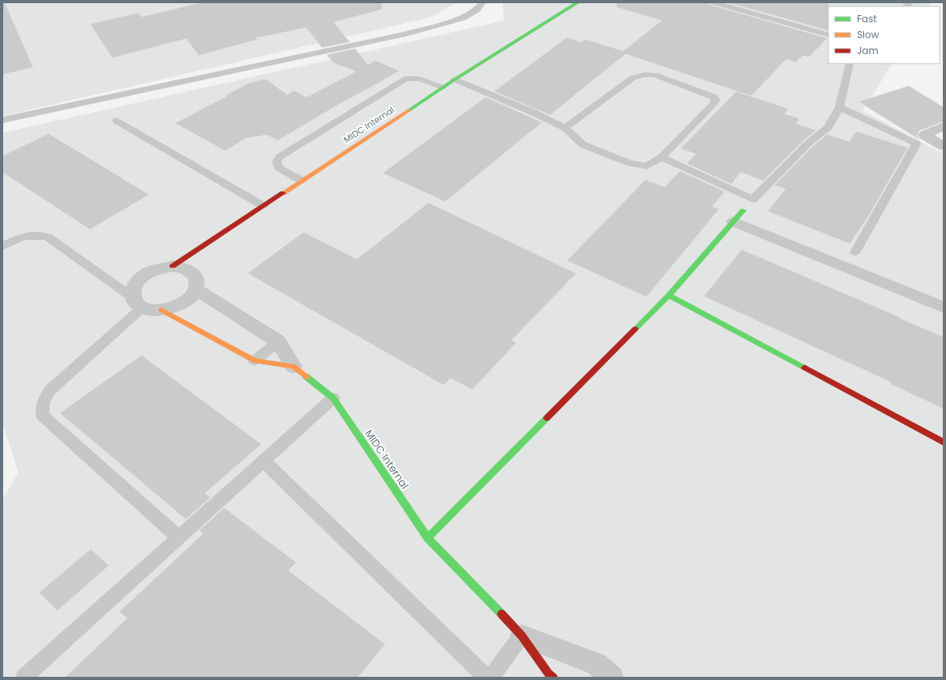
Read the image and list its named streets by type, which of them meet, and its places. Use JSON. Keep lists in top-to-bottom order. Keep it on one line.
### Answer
{"streets":{"street":["MIDC Internal"]},"legend":["Fast","Slow","Jam"]}
